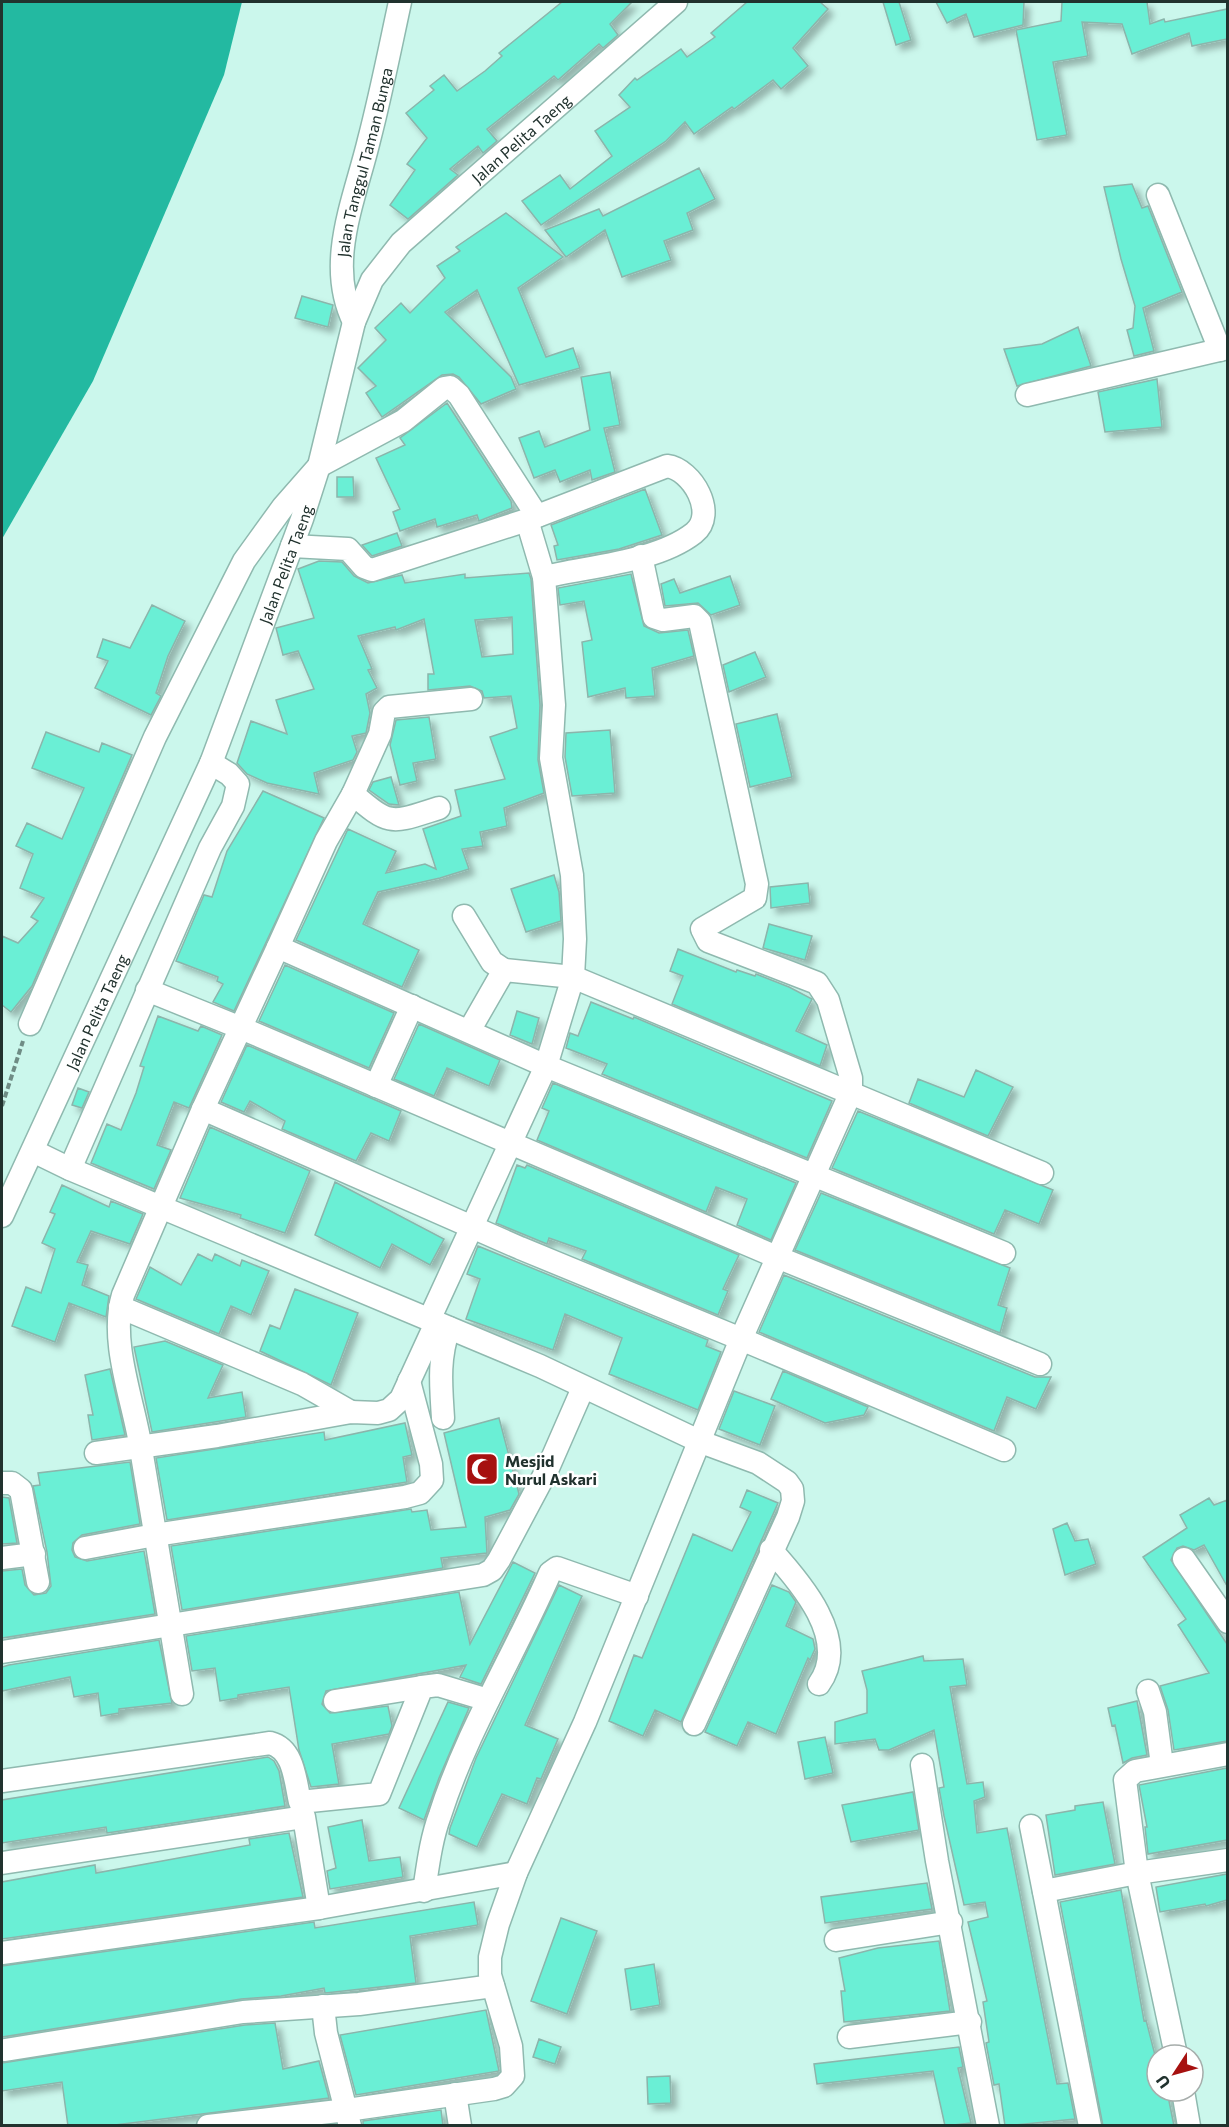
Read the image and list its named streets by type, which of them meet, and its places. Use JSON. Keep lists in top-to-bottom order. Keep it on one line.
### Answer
{"streets":{"street":["Jalan Pelita Taeng","Jalan Tanggul Taman Bunga"]},"crossings":[["Jalan Pelita Taeng","Jalan Tanggul Taman Bunga"]],"places":{"mosque":["Mesjid Nurul Askari"]},"north":"bottom left"}
